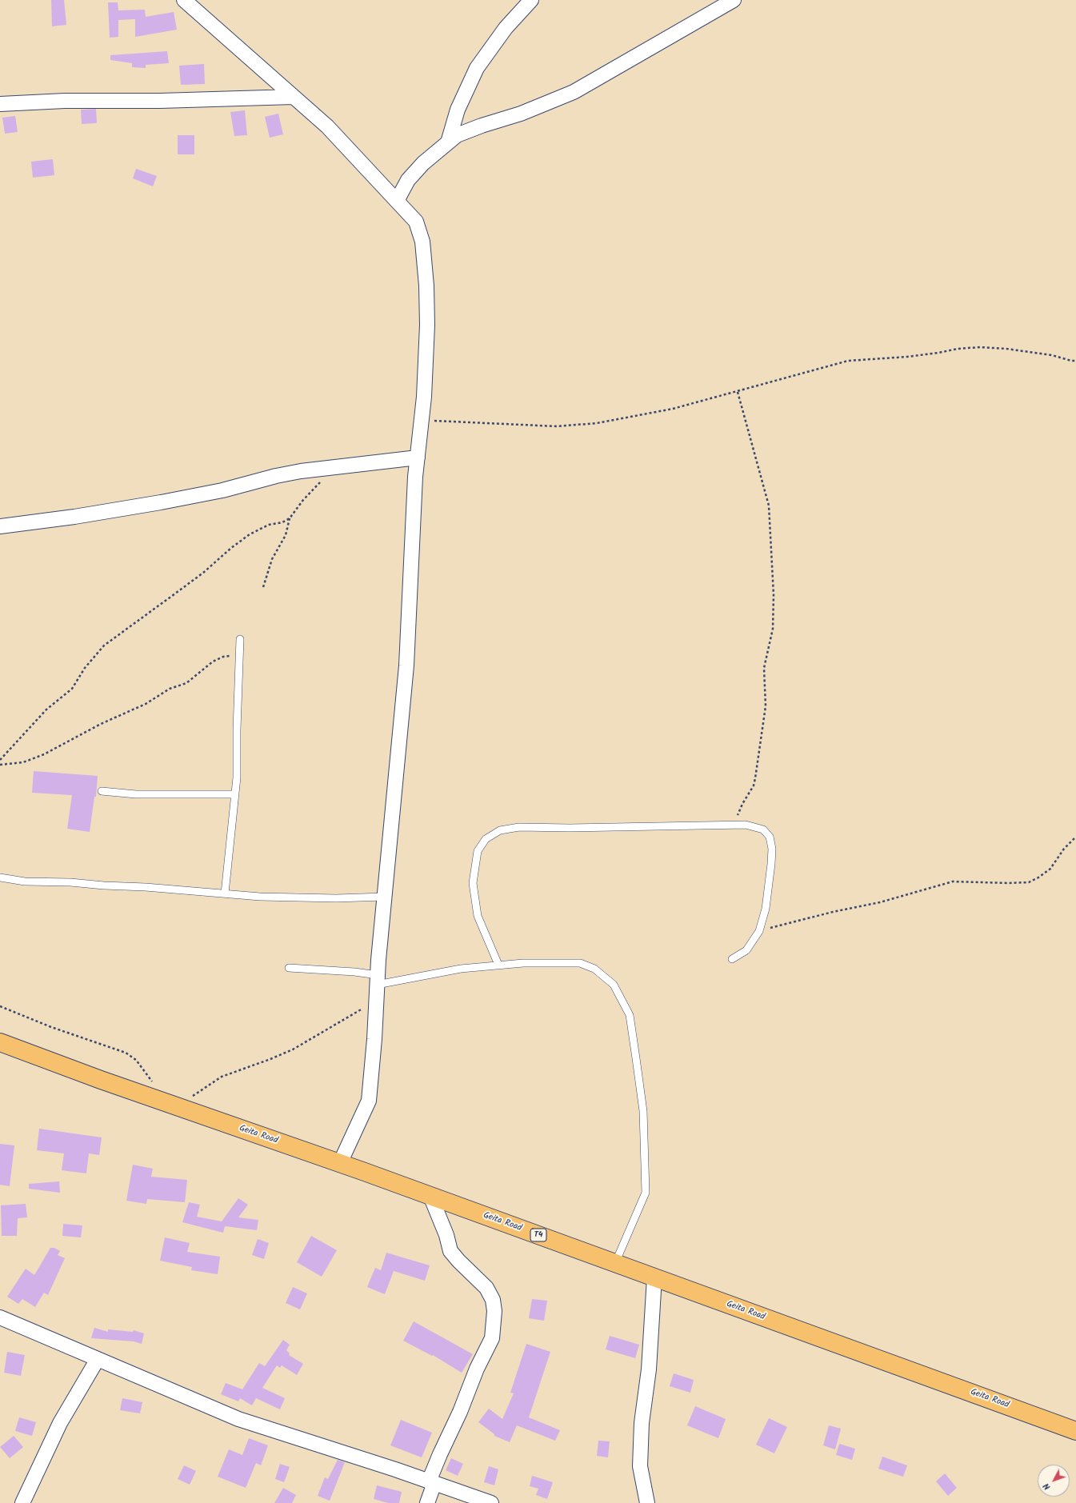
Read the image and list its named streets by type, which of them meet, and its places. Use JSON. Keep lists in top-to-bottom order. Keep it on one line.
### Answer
{"streets":{"highway":["Geita Road","T4"]},"north":"bottom left"}
